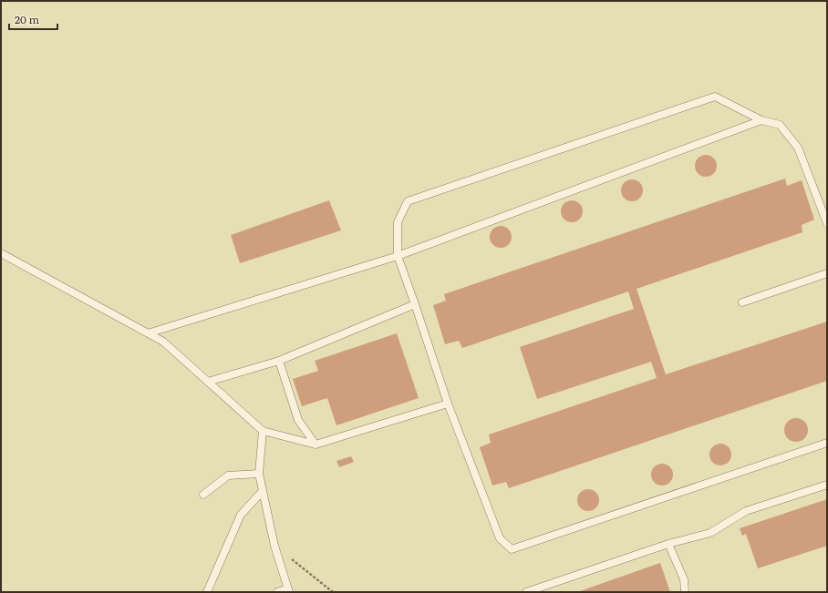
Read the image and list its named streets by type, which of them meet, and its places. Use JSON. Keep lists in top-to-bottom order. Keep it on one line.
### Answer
{"scale_bar":"20 m"}
